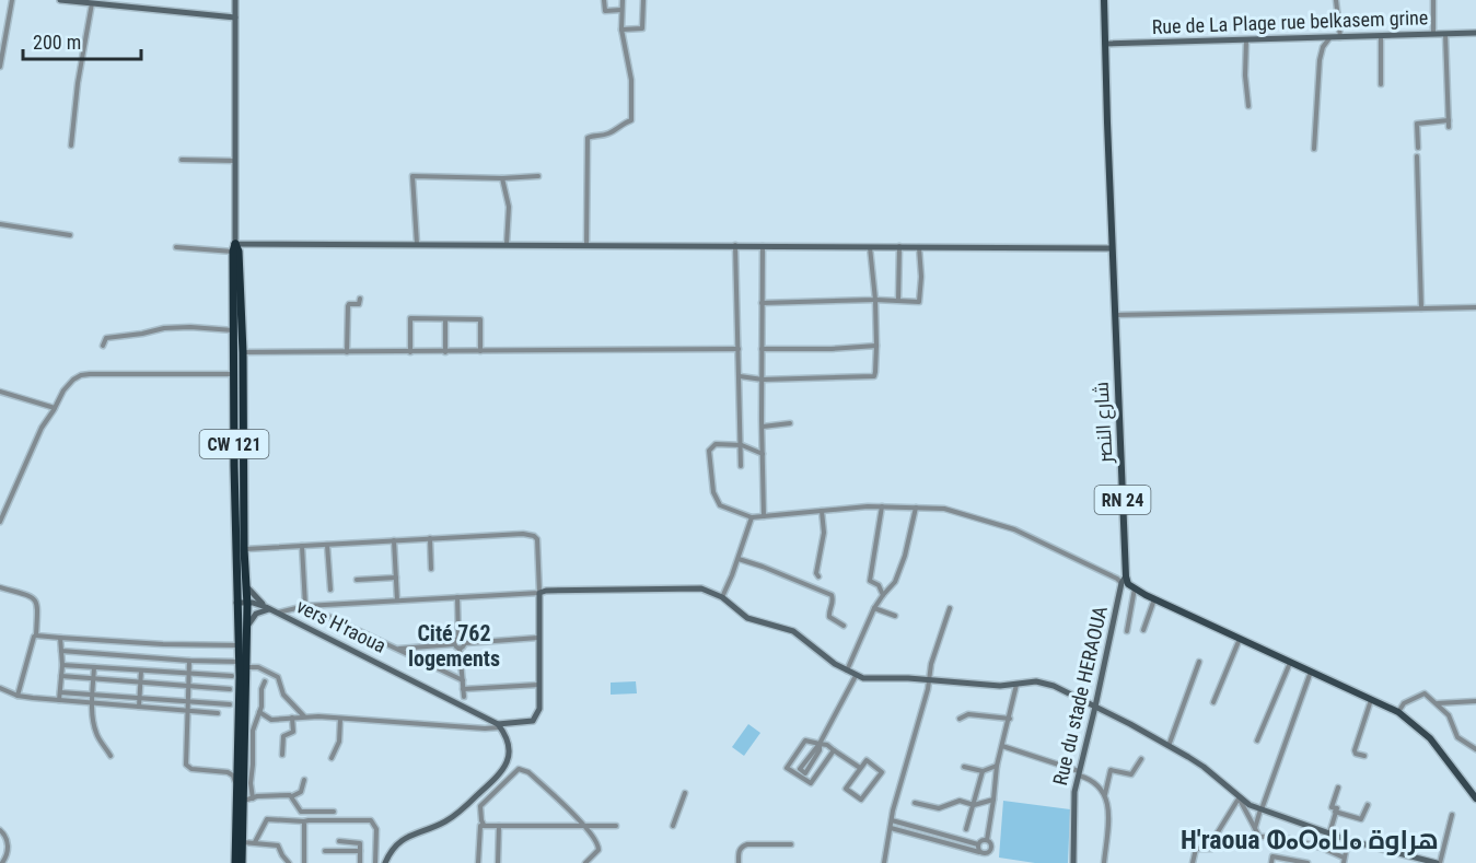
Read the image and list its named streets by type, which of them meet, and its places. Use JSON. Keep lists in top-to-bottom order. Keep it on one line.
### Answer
{"streets":{"highway":["CW 121"],"main road":["شارع النصر","RN 24"],"street":["Rue de La Plage rue belkasem grine","vers H'raoua","Rue du stade HERAOUA"]},"crossings":[["Rue de La Plage rue belkasem grine","شارع النصر"],["شارع النصر","Rue du stade HERAOUA"],["CW 121","vers H'raoua"]],"districts":["Cité 762 logements","H'raoua ⵀⴰⵔⴰⵡⴰ هراوة"],"scale_bar":"200 m"}
